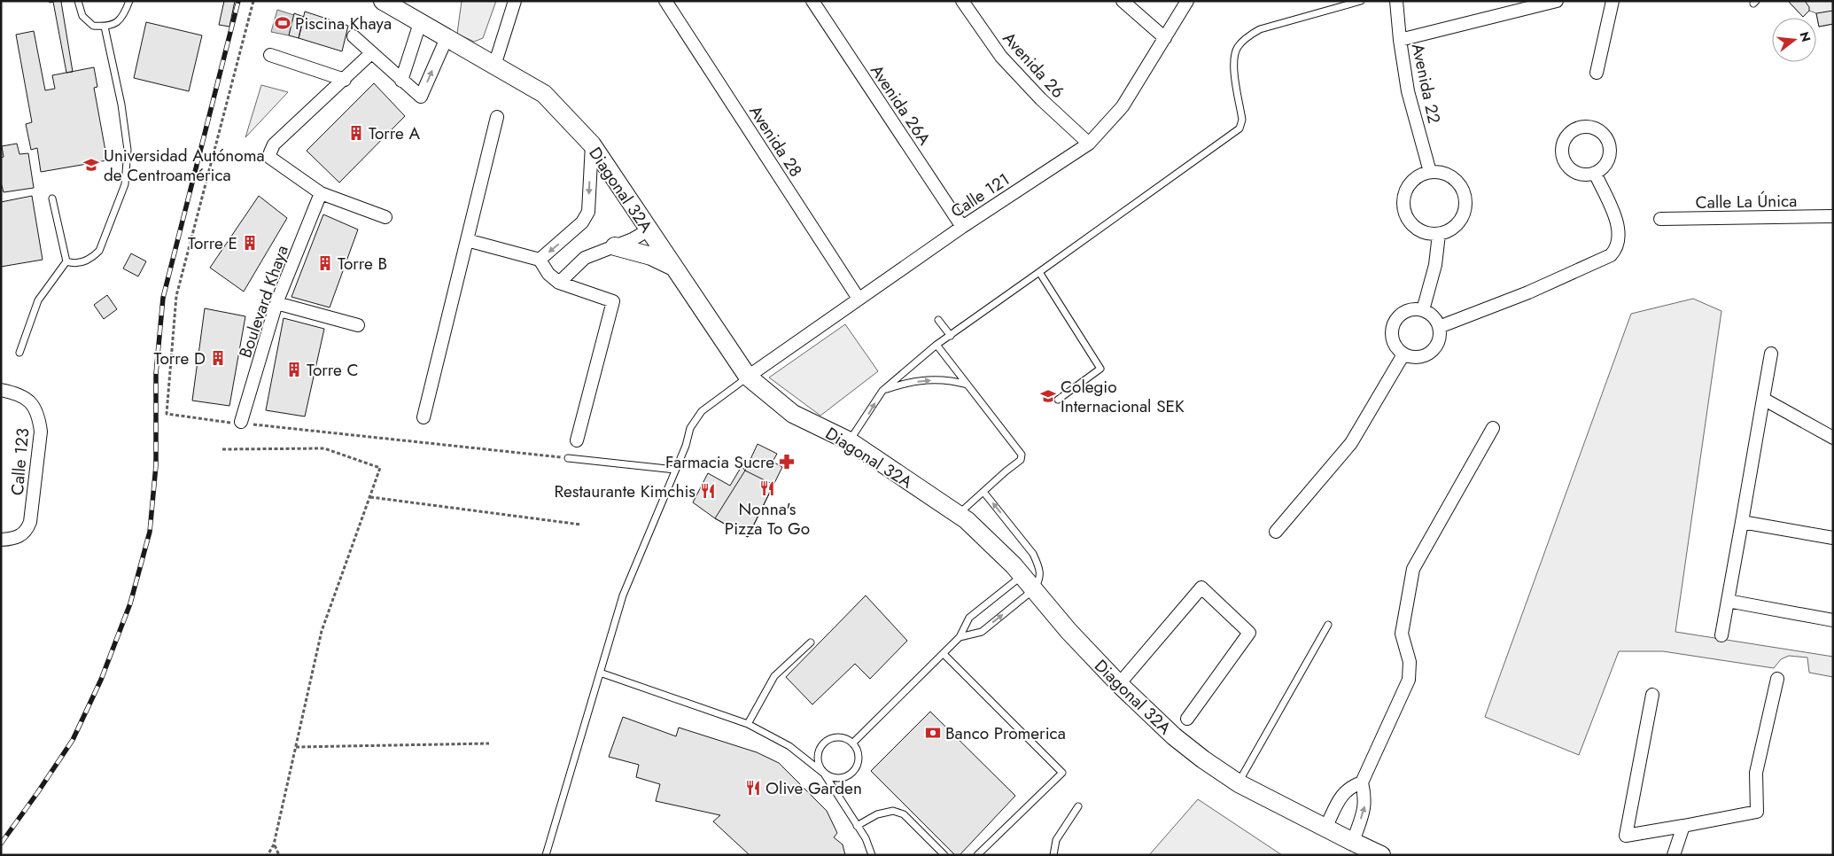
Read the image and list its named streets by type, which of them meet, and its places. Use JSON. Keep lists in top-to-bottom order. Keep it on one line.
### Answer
{"streets":{"street":["Avenida 26","Avenida 22","Avenida 26A","Avenida 28","Diagonal 32A","Calle 121","Calle La Única","Boulevard Khaya","Calle 123"]},"crossings":[["Avenida 26","Calle 121"],["Avenida 26A","Calle 121"],["Avenida 28","Calle 121"],["Diagonal 32A","Calle 121"]],"places":{"sports":["Piscina Khaya"],"building":["Torre A","Torre E","Torre B","Torre D","Torre C"],"school or university":["Universidad Autónoma de Centroamérica","Colegio Internacional SEK"],"pharmacy":["Farmacia Sucre"],"restaurant":["Nonna's Pizza To Go","Restaurante Kimchis","Olive Garden"],"bank":["Banco Promerica"]},"north":"right"}
